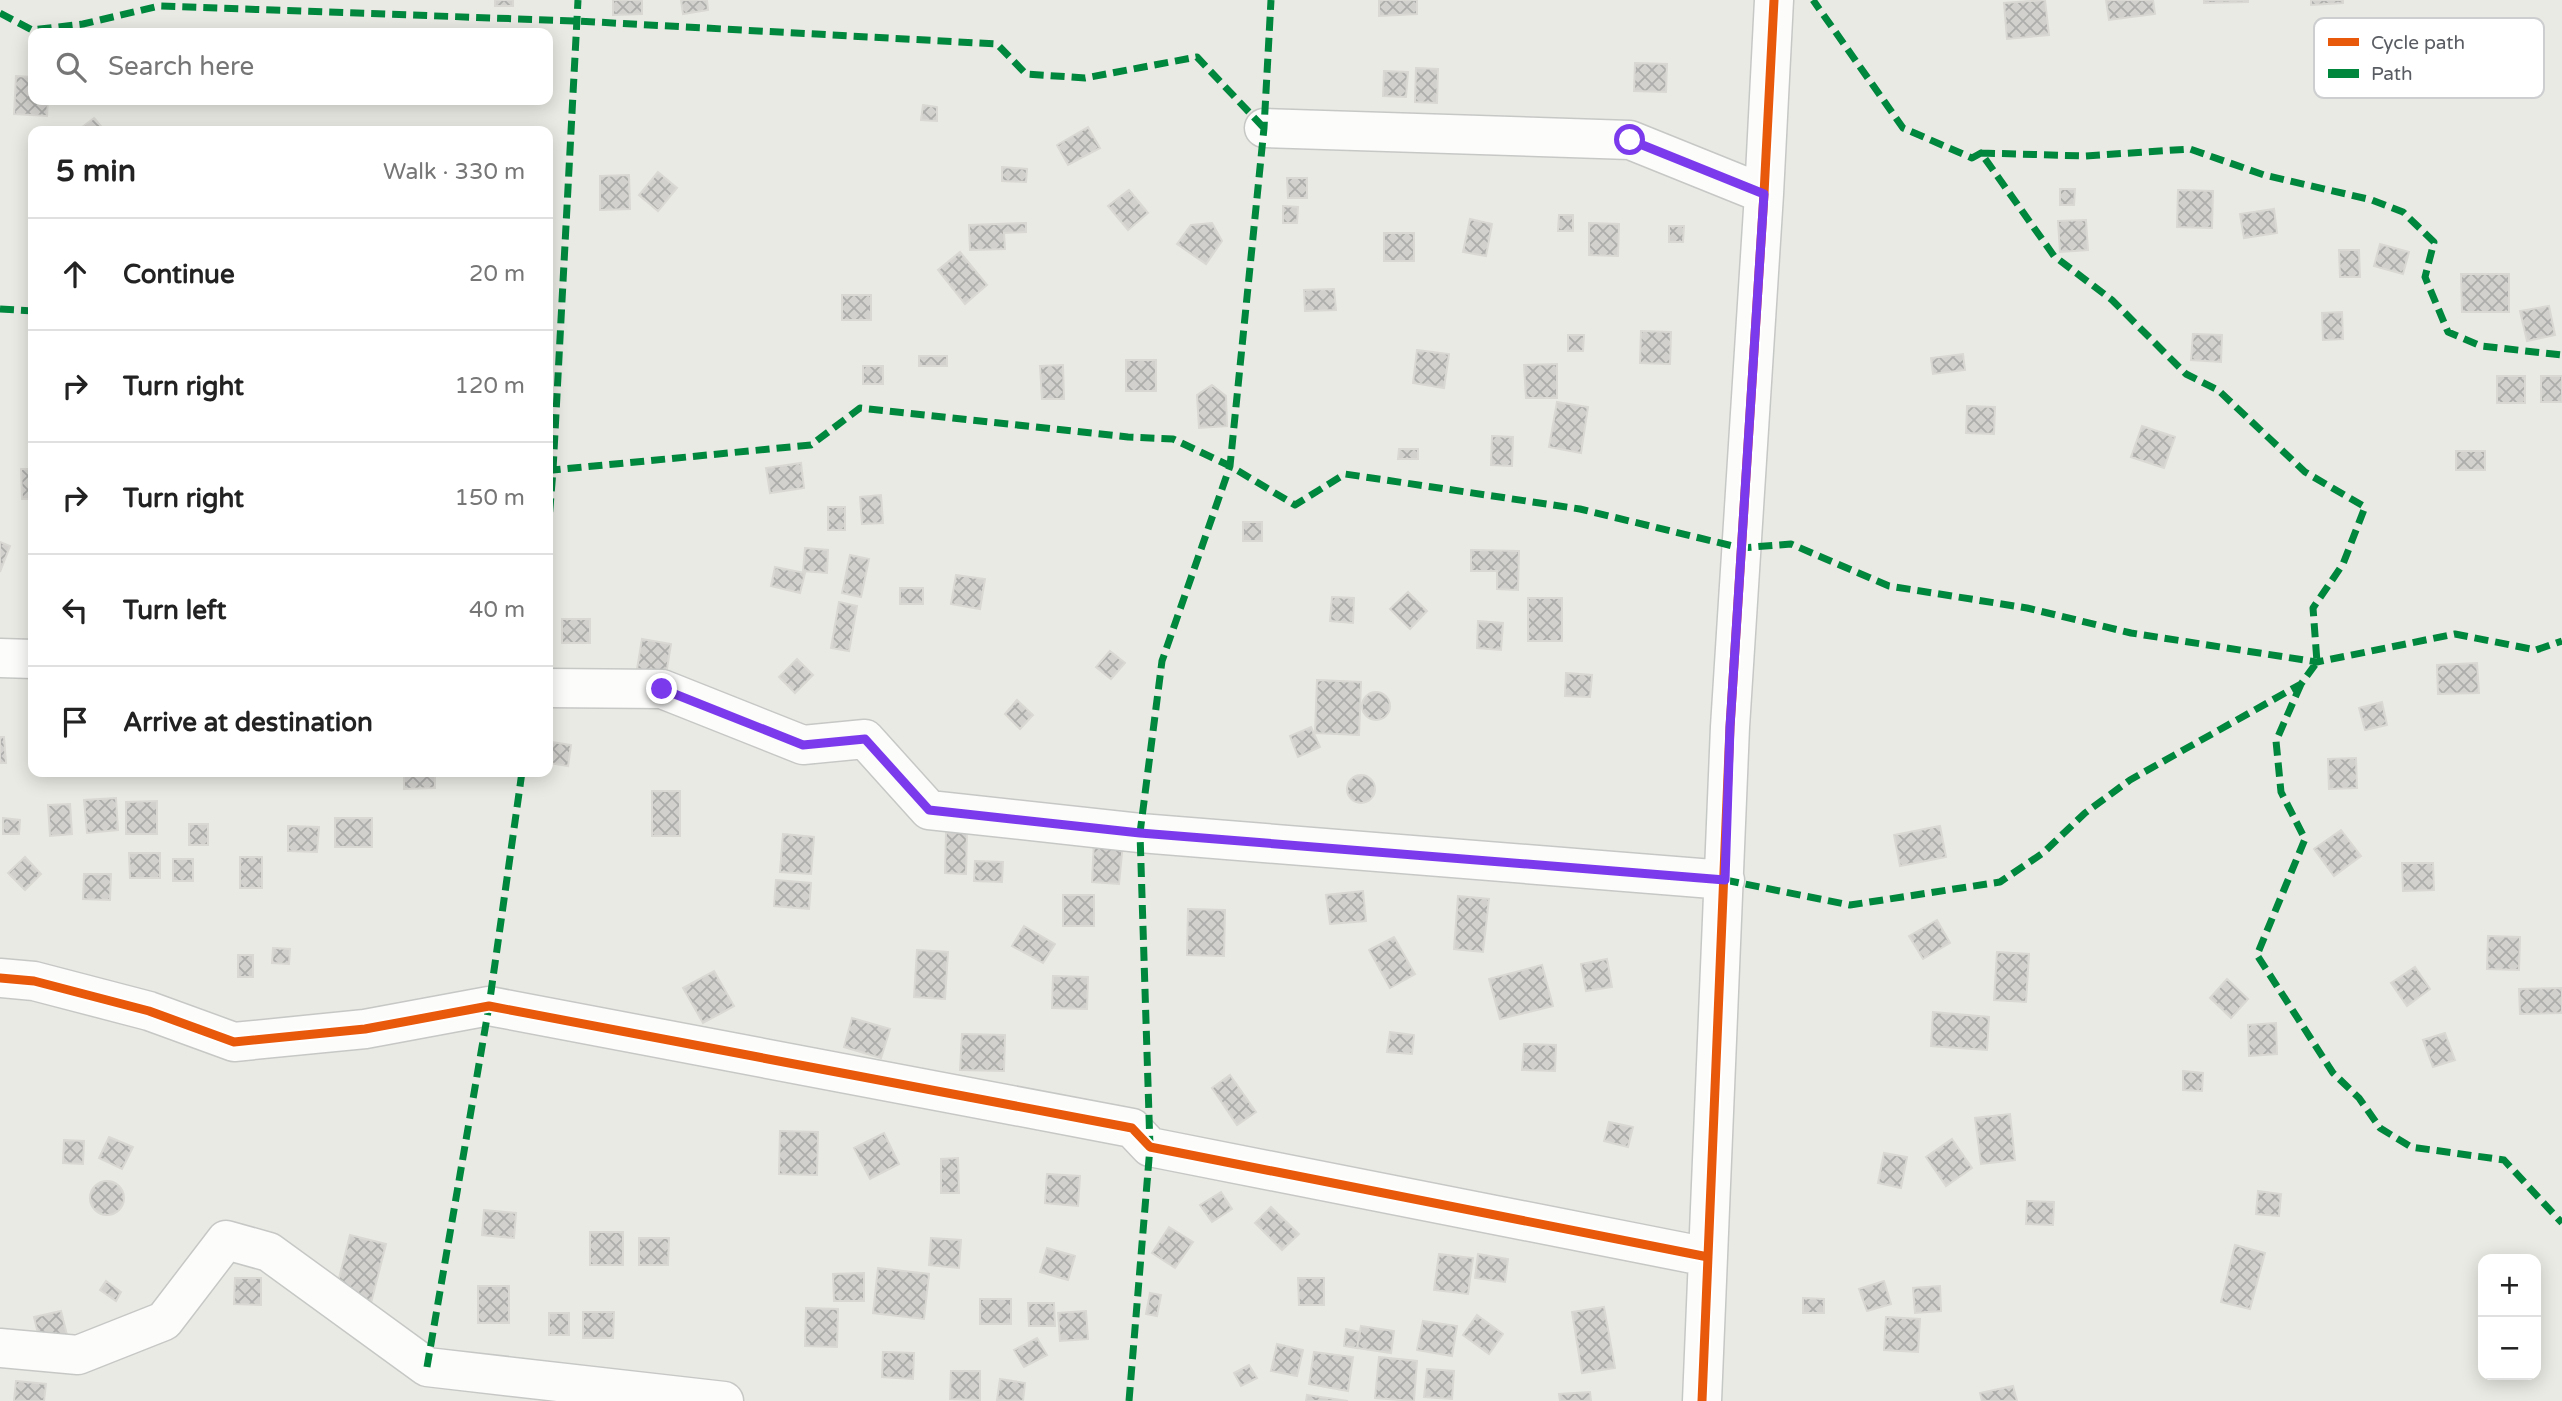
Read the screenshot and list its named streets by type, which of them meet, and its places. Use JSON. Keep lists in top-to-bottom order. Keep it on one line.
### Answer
{"legend":["Cycle path","Path"],"page":{"search":"Search here","heading":["5 min","Walk · 330 m"],"list":[["Continue","20 m"],["Turn right","120 m"],["Turn right","150 m"],["Turn left","40 m"],"Arrive at destination"],"map_buttons":["+","−"]}}
